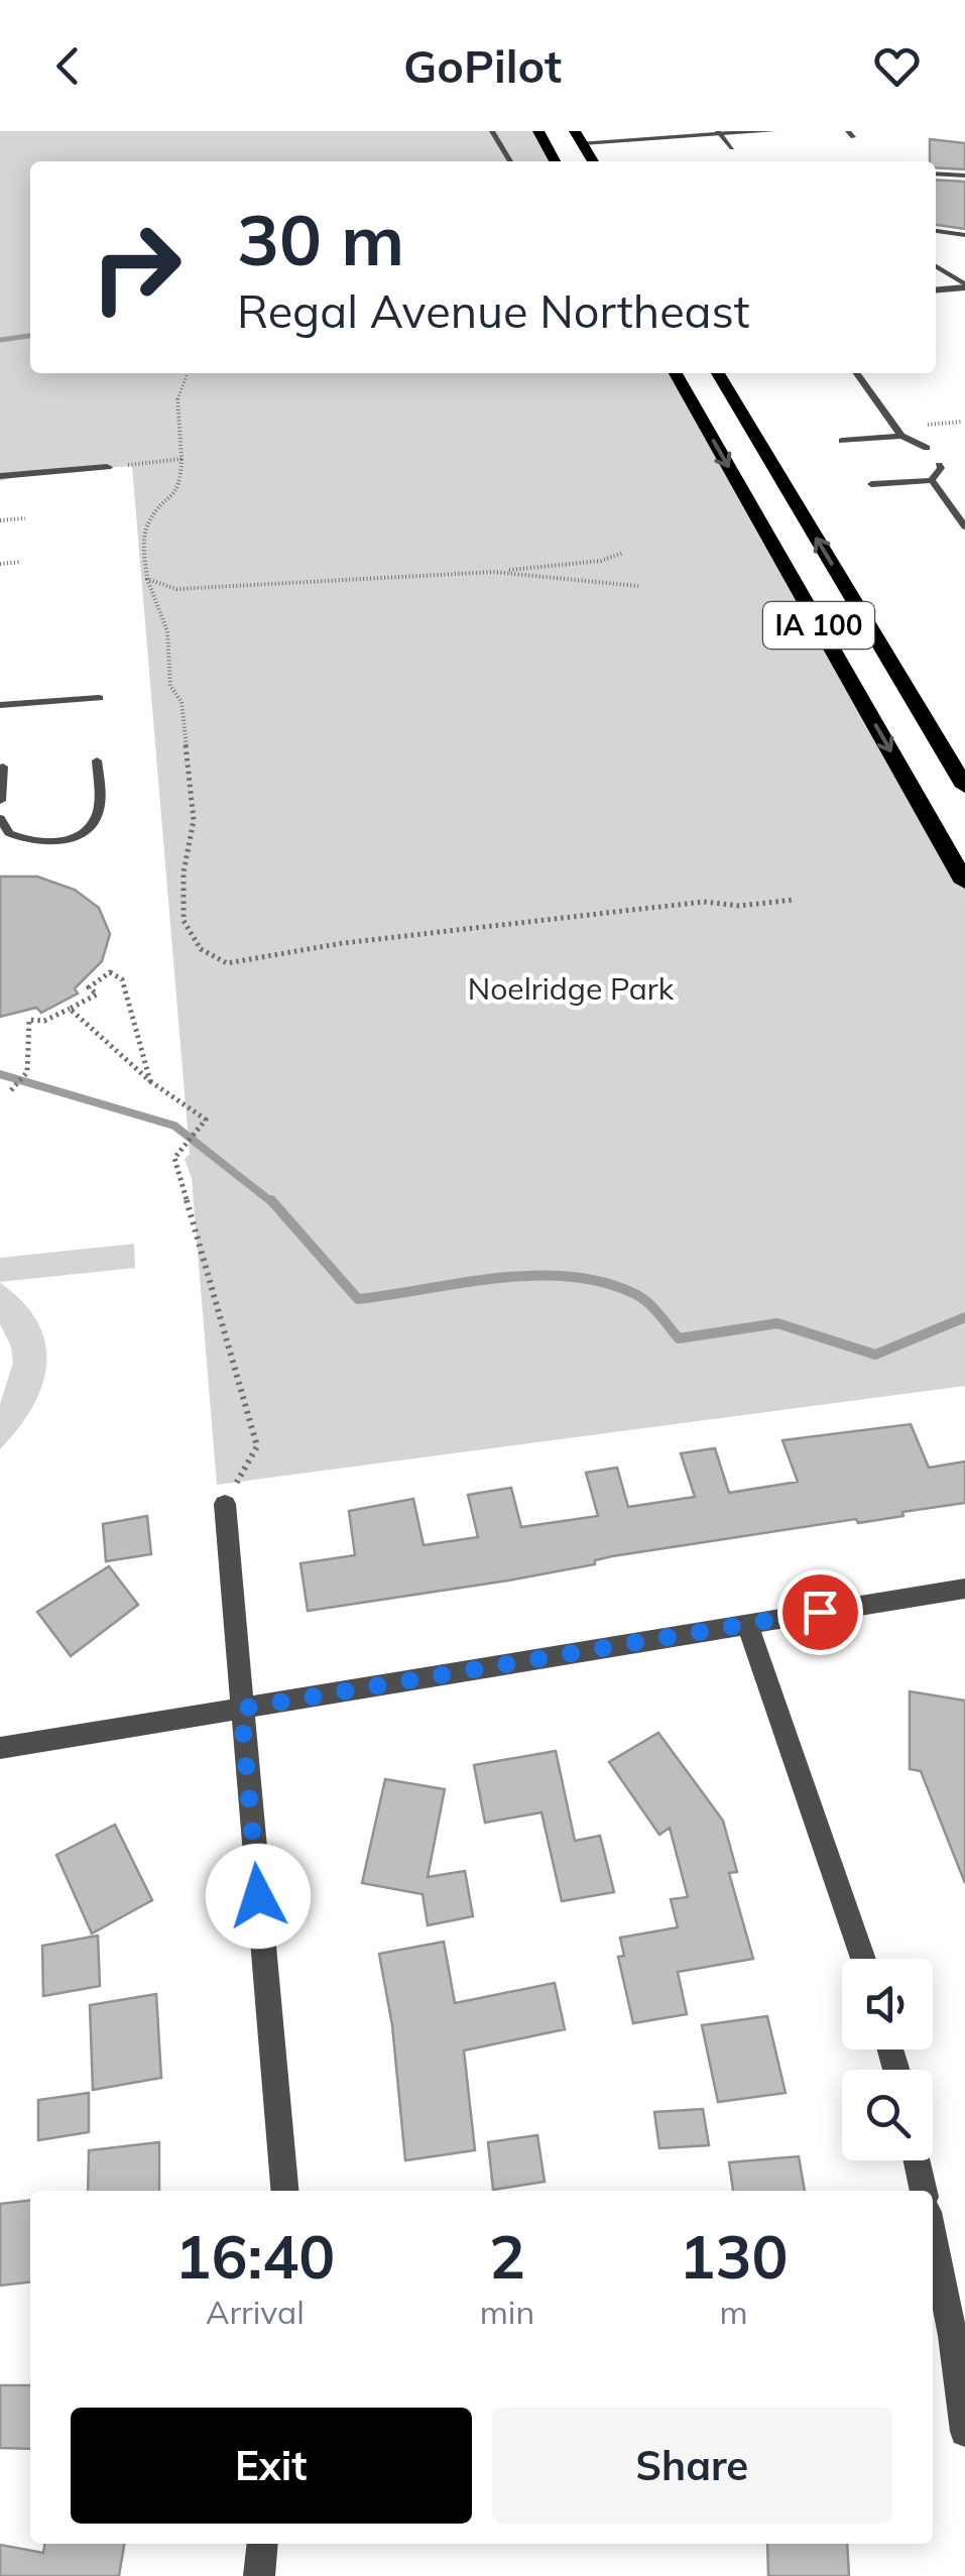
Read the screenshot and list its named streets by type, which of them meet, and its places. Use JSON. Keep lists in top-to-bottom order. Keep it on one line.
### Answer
{"streets":{"highway":["IA 100"]},"parks":["Noelridge Park"],"page":{"header":"GoPilot","turn":["30 m","Regal Avenue Northeast"],"eta":["16:40","Arrival","2","min","130","m"],"buttons":["Exit","Share"]}}
